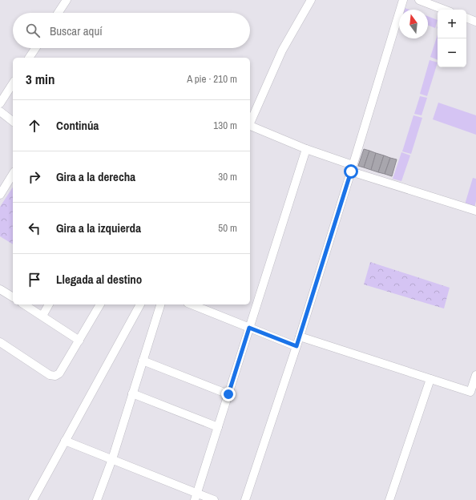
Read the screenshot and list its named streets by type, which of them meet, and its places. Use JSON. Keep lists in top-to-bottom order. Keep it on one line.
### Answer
{"north":"top","page":{"map_buttons":["+","−"],"search":"Buscar aquí","heading":["3 min","A pie · 210 m"],"list":[["Continúa","130 m"],["Gira a la derecha","30 m"],["Gira a la izquierda","50 m"],"Llegada al destino"]}}
